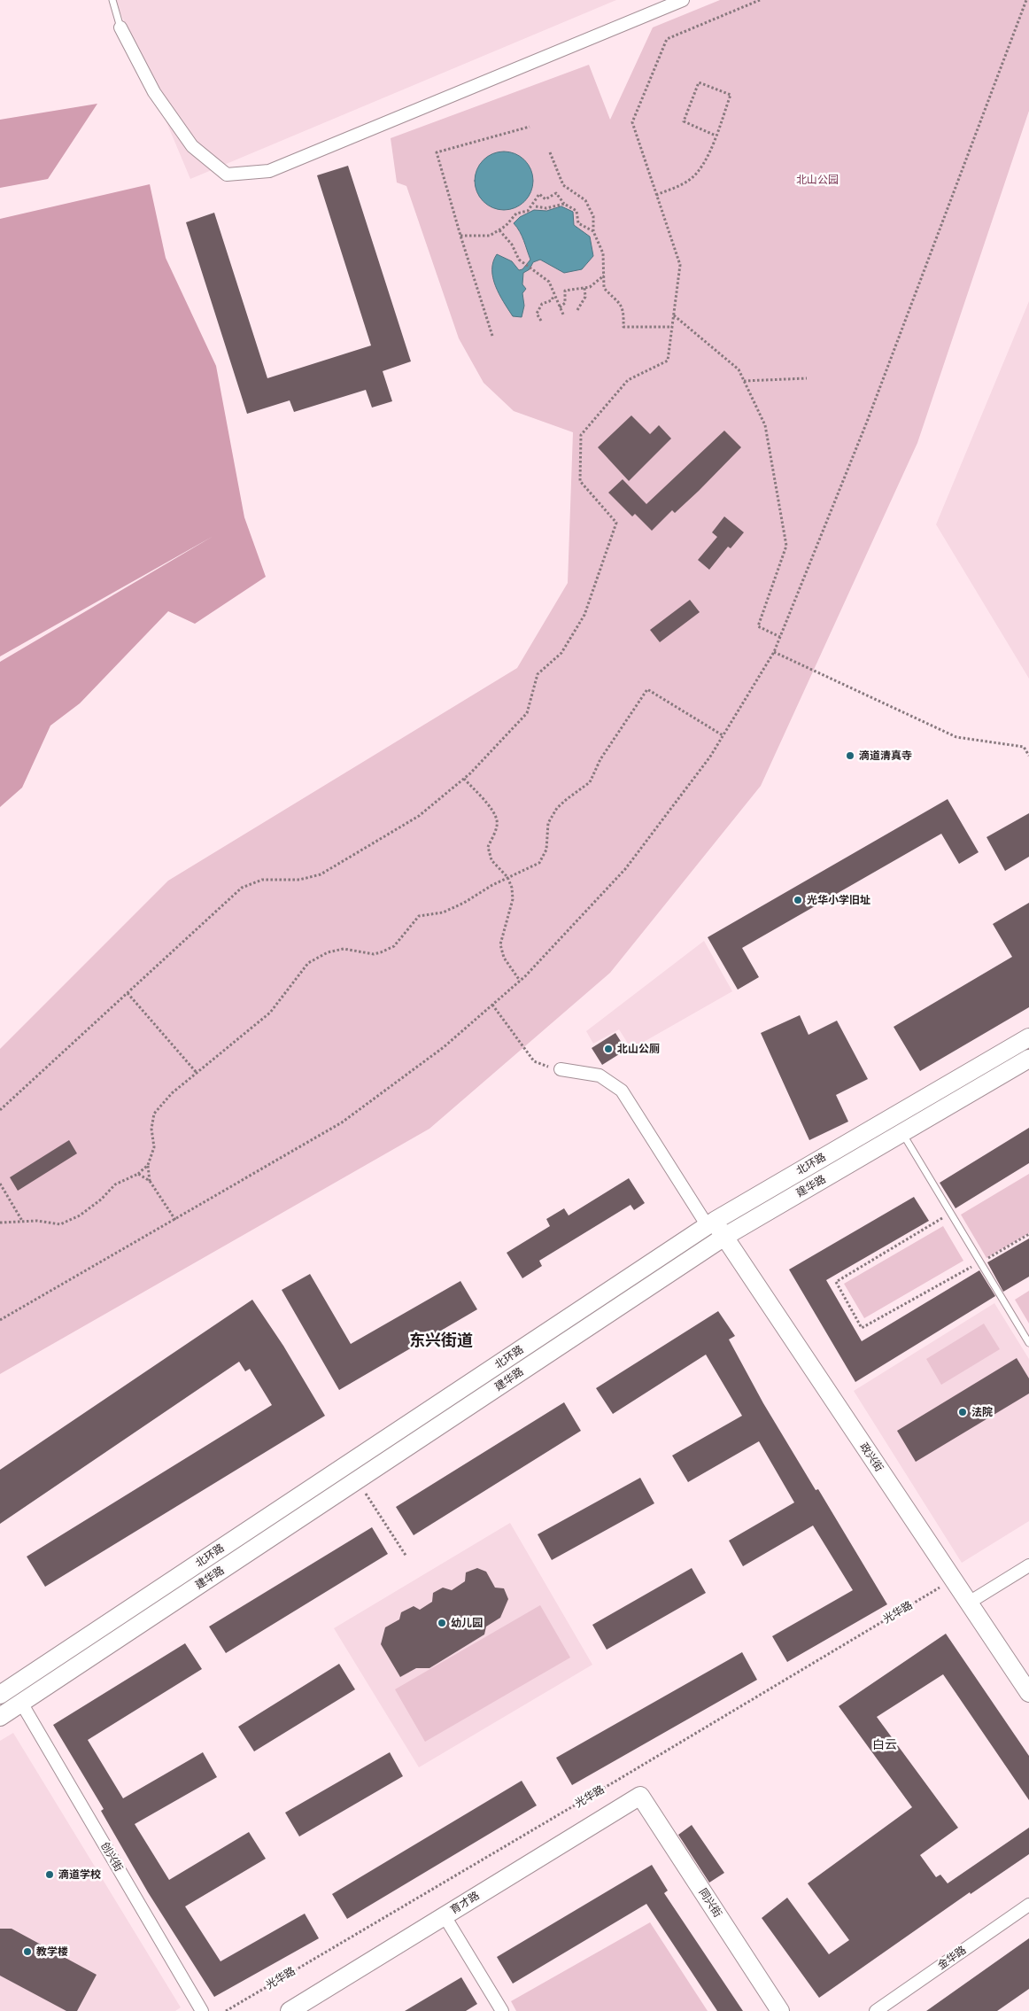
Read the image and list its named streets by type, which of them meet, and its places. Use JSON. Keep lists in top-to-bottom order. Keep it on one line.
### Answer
{"streets":{"street":["北环路","建华路","政兴街","创兴街","育才路","同兴街","金华路"],"path":["光华路"]},"crossings":[["北环路","建华路"],["北环路","政兴街"],["建华路","政兴街"],["建华路","创兴街"],["政兴街","光华路"],["育才路","同兴街"]],"districts":["东兴街道","白云"],"parks":["北山公园"],"places":["滴道清真寺","光华小学旧址","北山公厕","法院","幼儿园","滴道学校","教学楼"]}
